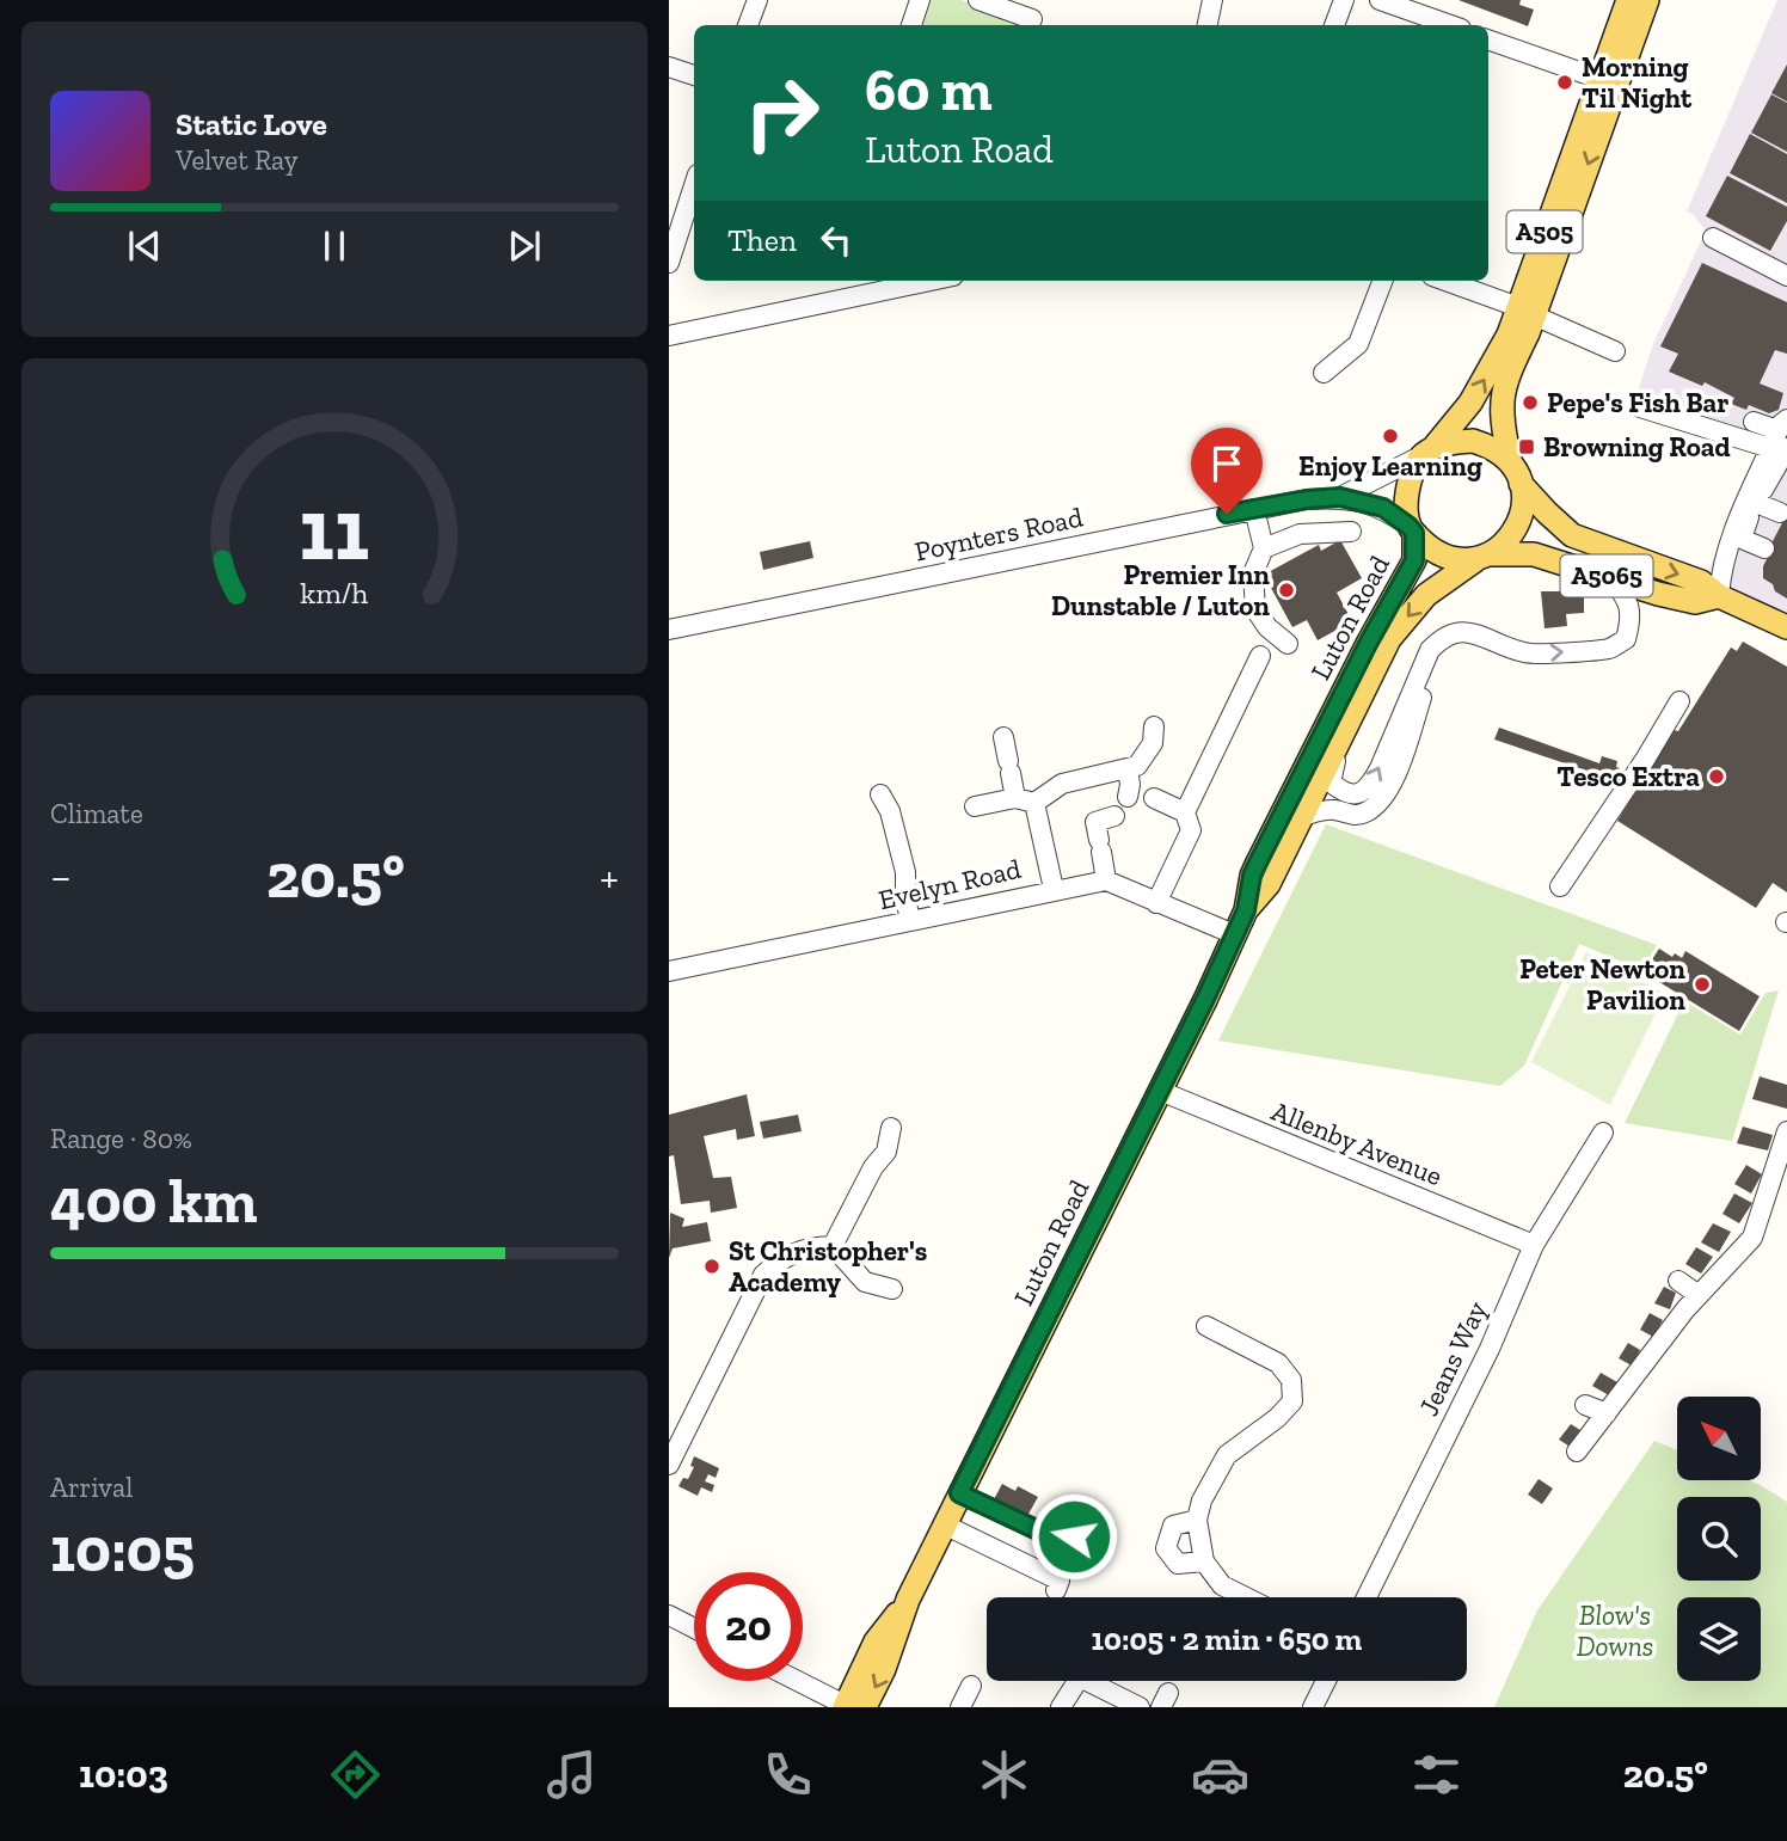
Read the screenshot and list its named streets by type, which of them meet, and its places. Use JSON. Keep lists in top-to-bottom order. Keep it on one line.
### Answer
{"streets":{"main road":["A505","A5065","Luton Road"],"street":["Poynters Road","Evelyn Road","Allenby Avenue","Jeans Way"]},"crossings":[["A505","Poynters Road"],["A505","A5065"],["A505","Luton Road"],["Poynters Road","A5065"],["Poynters Road","Luton Road"],["A5065","Luton Road"],["Luton Road","Allenby Avenue"],["Allenby Avenue","Jeans Way"]],"parks":["Blow's Downs"],"places":{"other":["Morning Til Night","Pepe's Fish Bar","Enjoy Learning","Premier Inn Dunstable / Luton","Tesco Extra","Peter Newton Pavilion","St Christopher's Academy"],"transit":["Browning Road"]},"north":"top left","page":{"turn":["60 m","Luton Road"],"song":["Static Love","Velvet Ray"],"then":"Then","tile":["Climate",["Range · 80%","400 km"],["Arrival","10:05"]],"heat":["−","20.5°","+"],"limit":"20","trip":"10:05 · 2 min · 650 m","tabs":["10:03","20.5°"],"gauge":["11","km/h"]}}
